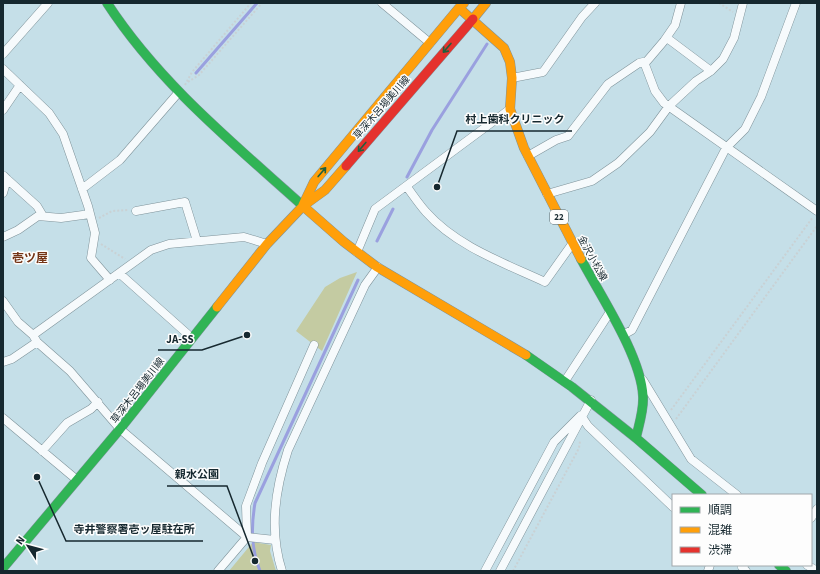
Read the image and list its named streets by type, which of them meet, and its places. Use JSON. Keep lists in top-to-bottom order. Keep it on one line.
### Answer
{"streets":{"main road":["草深木呂場美川線","22","金沢小松線"]},"crossings":[["草深木呂場美川線","金沢小松線"]],"districts":["壱ツ屋"],"places":["村上歯科クリニック","JA-SS","寺井警察署壱ッ屋駐在所","親水公園"],"legend":["順調","混雑","渋滞"],"north":"top left"}
